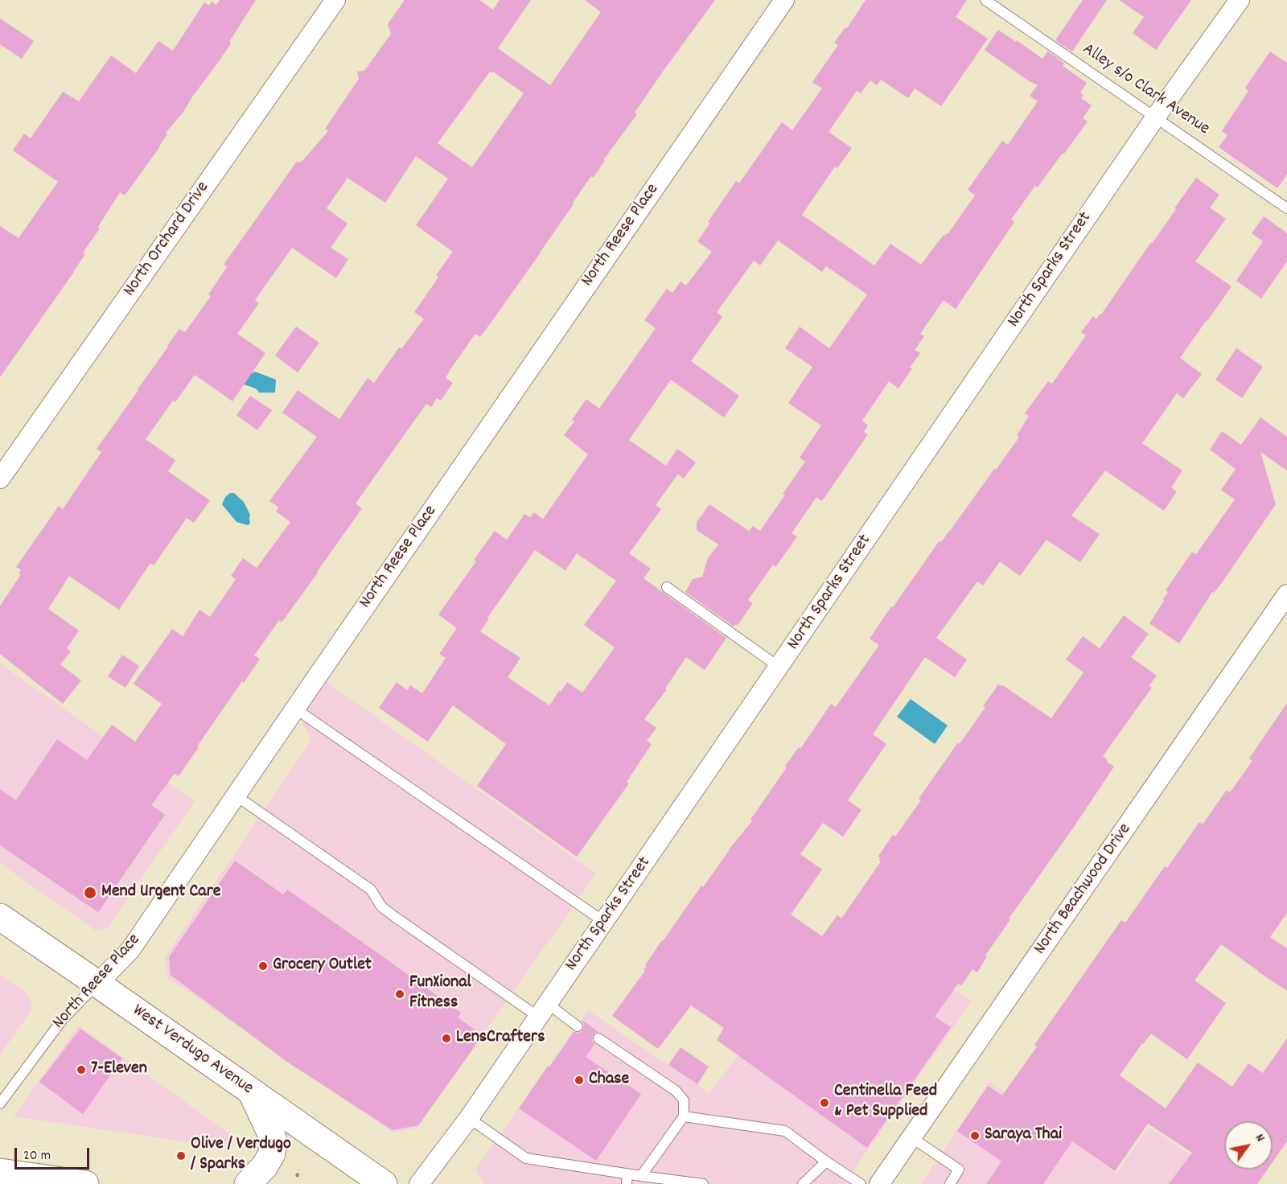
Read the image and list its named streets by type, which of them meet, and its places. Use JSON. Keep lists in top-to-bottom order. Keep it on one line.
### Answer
{"streets":{"main road":["West Verdugo Avenue"],"street":["North Reese Place","North Orchard Drive","North Sparks Street","North Beachwood Drive"],"lane":["Alley s/o Clark Avenue"]},"crossings":[["Alley s/o Clark Avenue","North Sparks Street"],["North Reese Place","West Verdugo Avenue"]],"places":["Mend Urgent Care","Grocery Outlet","FunXional Fitness","LensCrafters","7-Eleven","Chase","Centinella Feed & Pet Supplied","Saraya Thai","Olive / Verdugo / Sparks"],"scale_bar":"20 m","north":"top right"}
